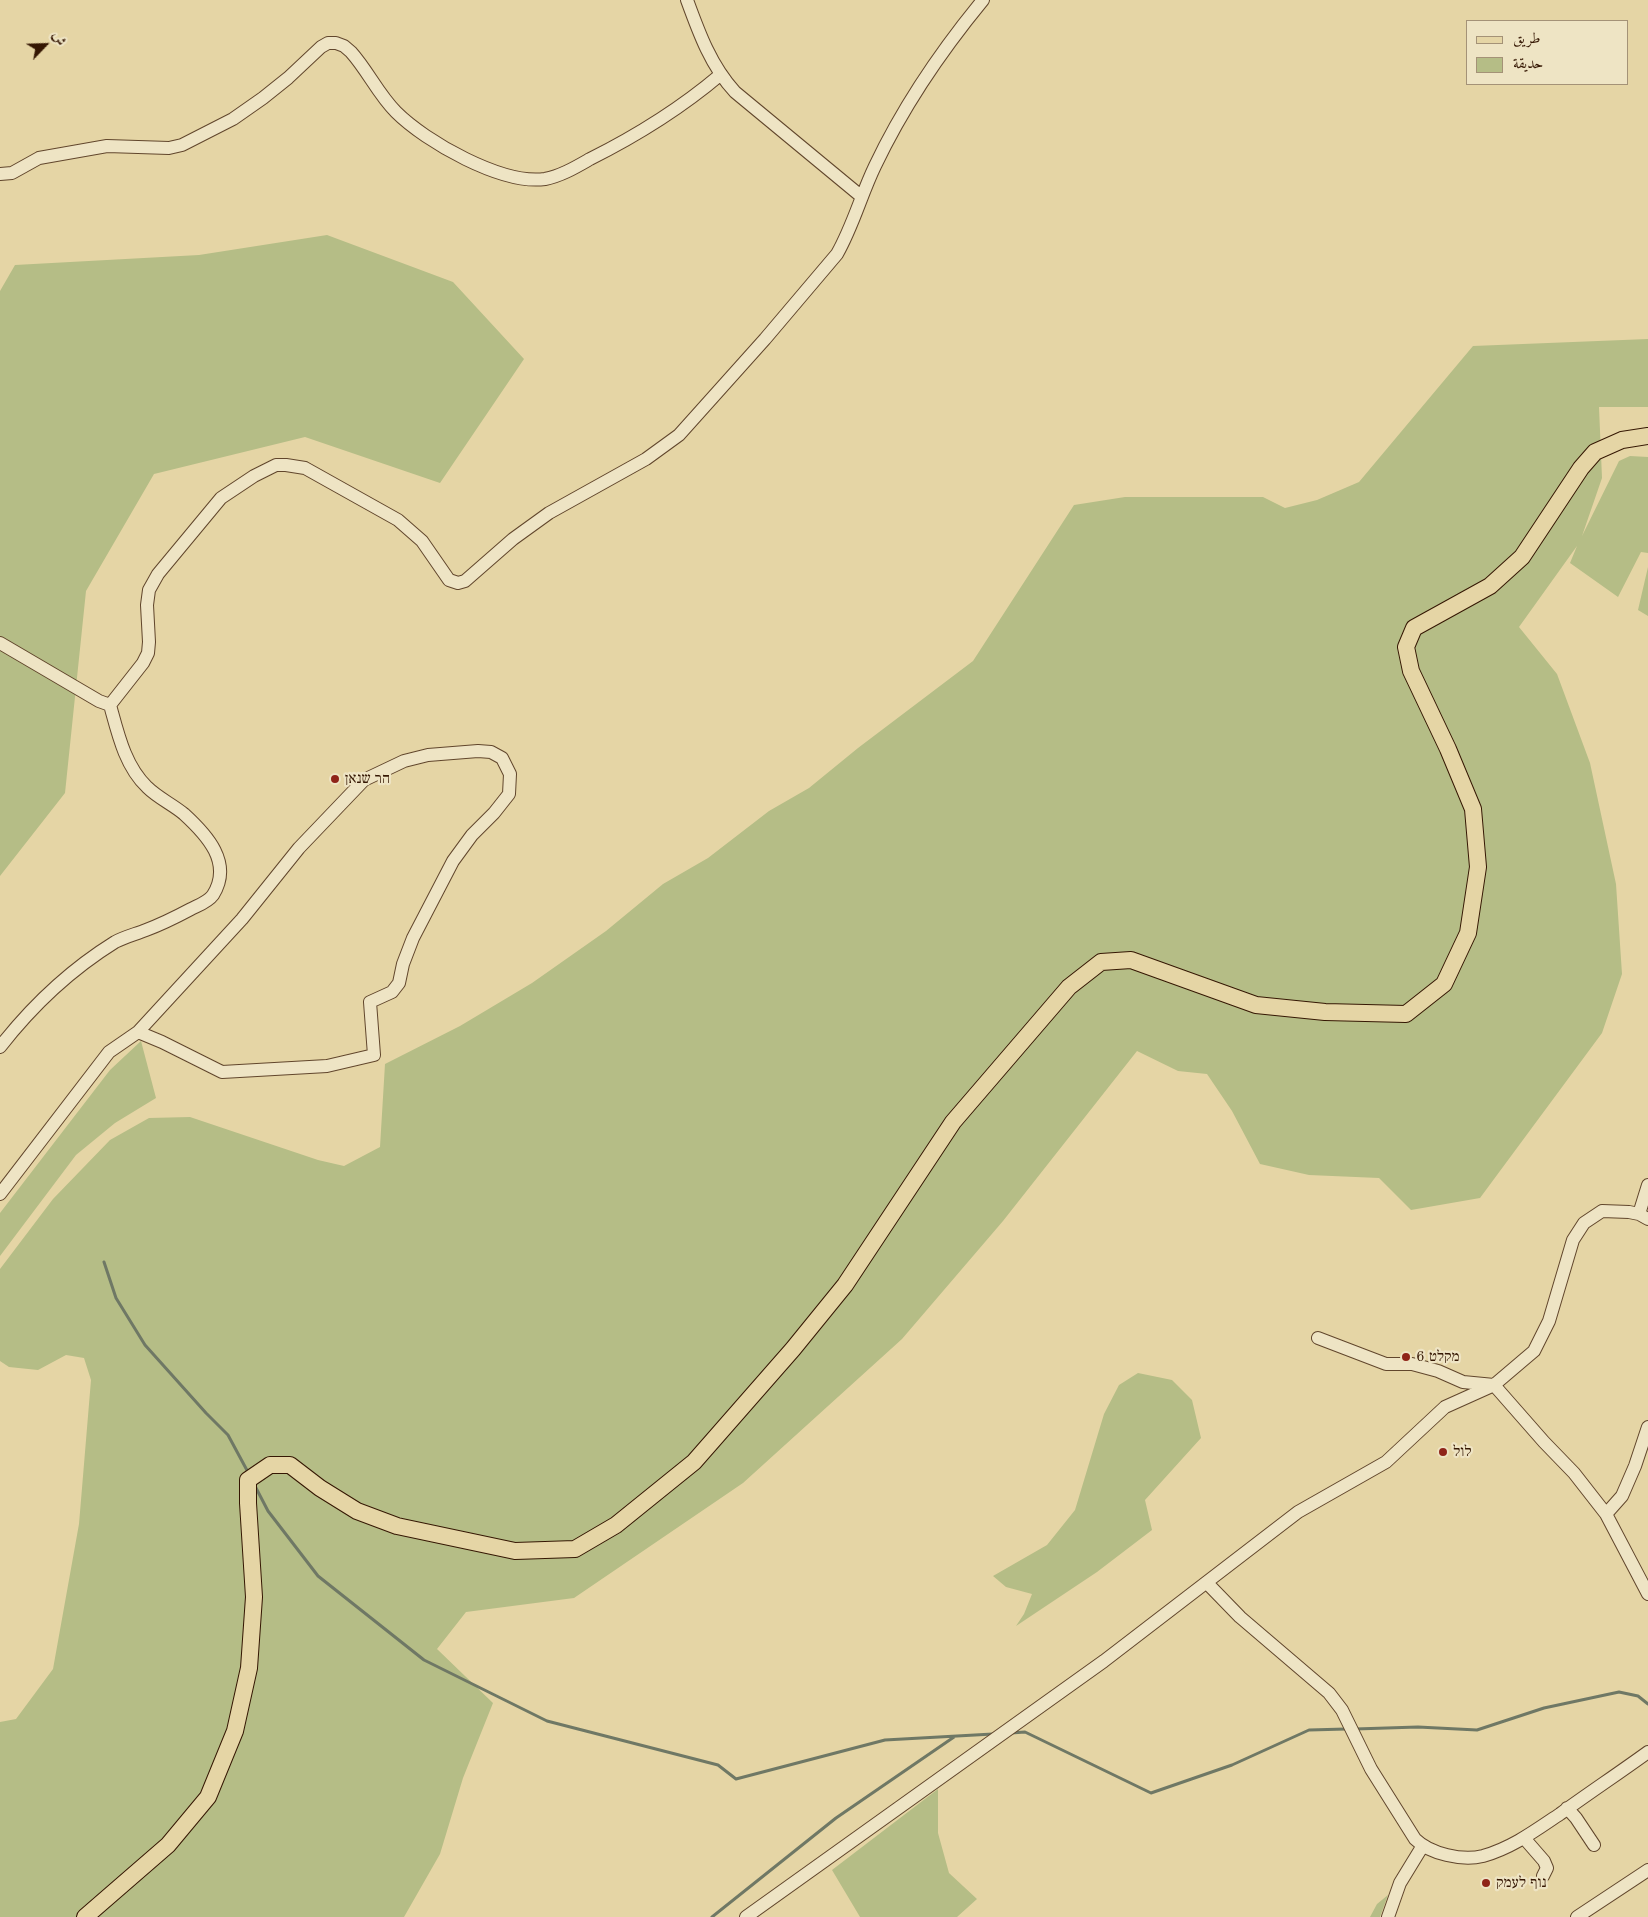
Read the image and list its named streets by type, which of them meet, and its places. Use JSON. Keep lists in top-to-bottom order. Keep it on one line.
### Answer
{"places":["הר שנאן","מקלט 6","לול","נוף לעמק"],"legend":["طريق","حديقة"],"north":"top right"}
